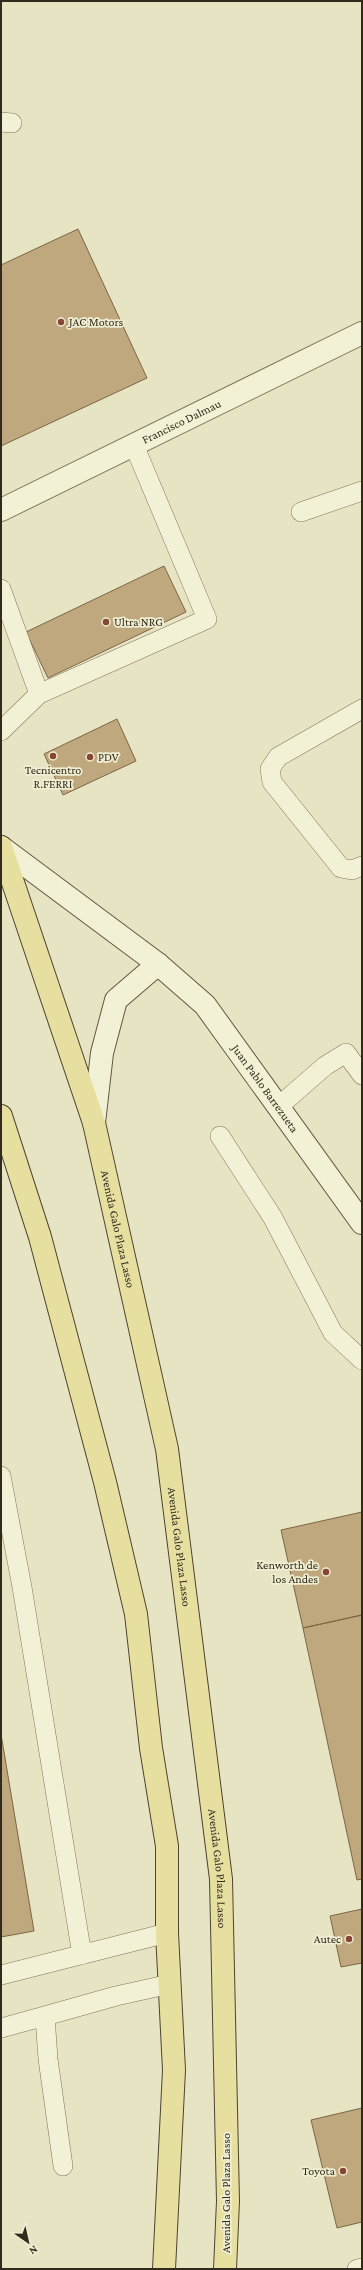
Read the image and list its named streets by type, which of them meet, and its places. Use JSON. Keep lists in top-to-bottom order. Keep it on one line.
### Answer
{"streets":{"main road":["Francisco Dalmau","Juan Pablo Barrezueta","Avenida Galo Plaza Lasso"]},"crossings":[["Juan Pablo Barrezueta","Avenida Galo Plaza Lasso"]],"places":["JAC Motors","Ultra NRG","Tecnicentro R.FERRI","PDV","Kenworth de los Andes","Autec","Toyota"],"north":"bottom right"}
